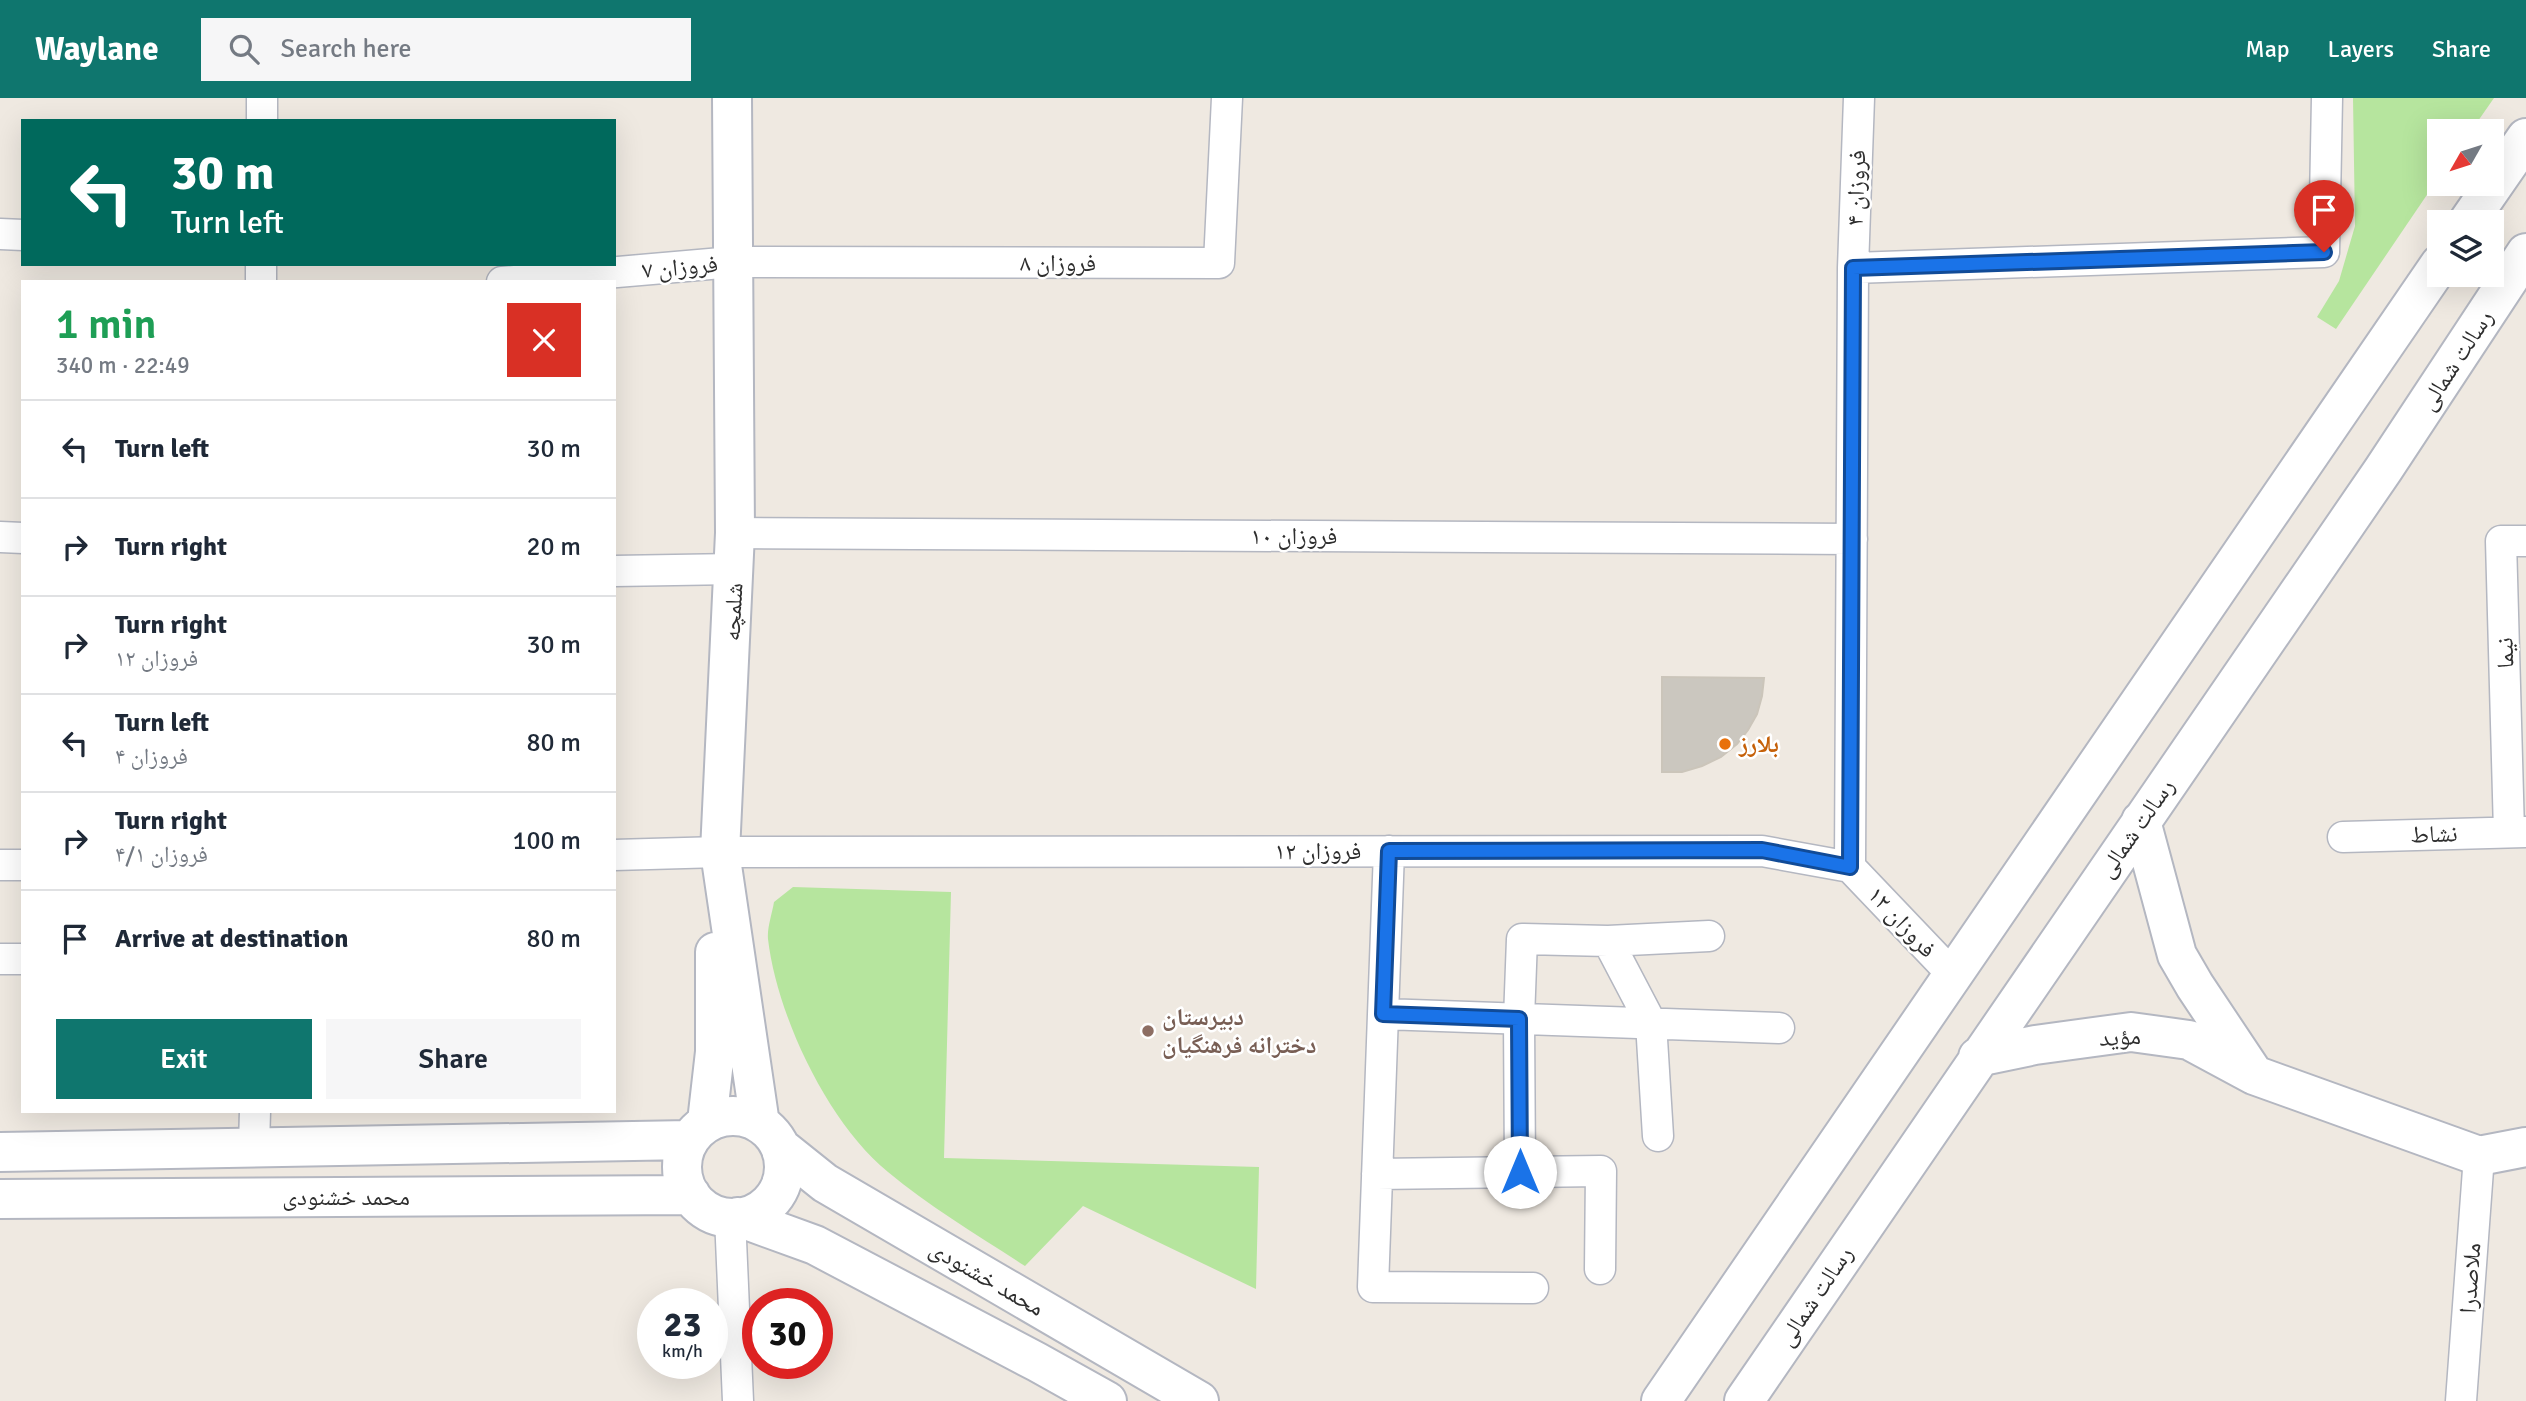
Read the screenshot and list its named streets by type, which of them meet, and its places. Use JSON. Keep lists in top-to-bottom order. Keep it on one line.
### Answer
{"streets":{"street":["فروزان ۴","فروزان ۸","فروزان ۷","رسالت شمالی","فروزان ۱۰","شلمچه","نیما","نشاط","فروزان ۱۲","مؤید","محمد خشنودی","ملاصدرا"]},"crossings":[["فروزان ۴","فروزان ۱۰"],["فروزان ۴","فروزان ۱۲"],["فروزان ۸","فروزان ۷"],["فروزان ۸","شلمچه"],["فروزان ۷","شلمچه"],["رسالت شمالی","مؤید"],["فروزان ۱۰","شلمچه"],["شلمچه","فروزان ۱۲"],["شلمچه","محمد خشنودی"],["نیما","نشاط"],["مؤید","ملاصدرا"]],"places":["بلارز","دبیرستان دخترانه فرهنگیان"],"north":"bottom left","page":{"header":"Waylane","search":"Search here","nav":["Map","Layers","Share"],"turn":["30 m","Turn left"],"heading":["1 min","340 m · 22:49"],"list":[{"name":"Turn left","value":"30 m"},{"name":"Turn right","value":"20 m"},{"name":"Turn right","note":"فروزان ۱۲","value":"30 m"},{"name":"Turn left","note":"فروزان ۴","value":"80 m"},{"name":"Turn right","note":"فروزان ۴/۱","value":"100 m"},{"name":"Arrive at destination","value":"80 m"}],"buttons":["Exit","Share"],"speed":"23 km/h","limit":"30"}}
